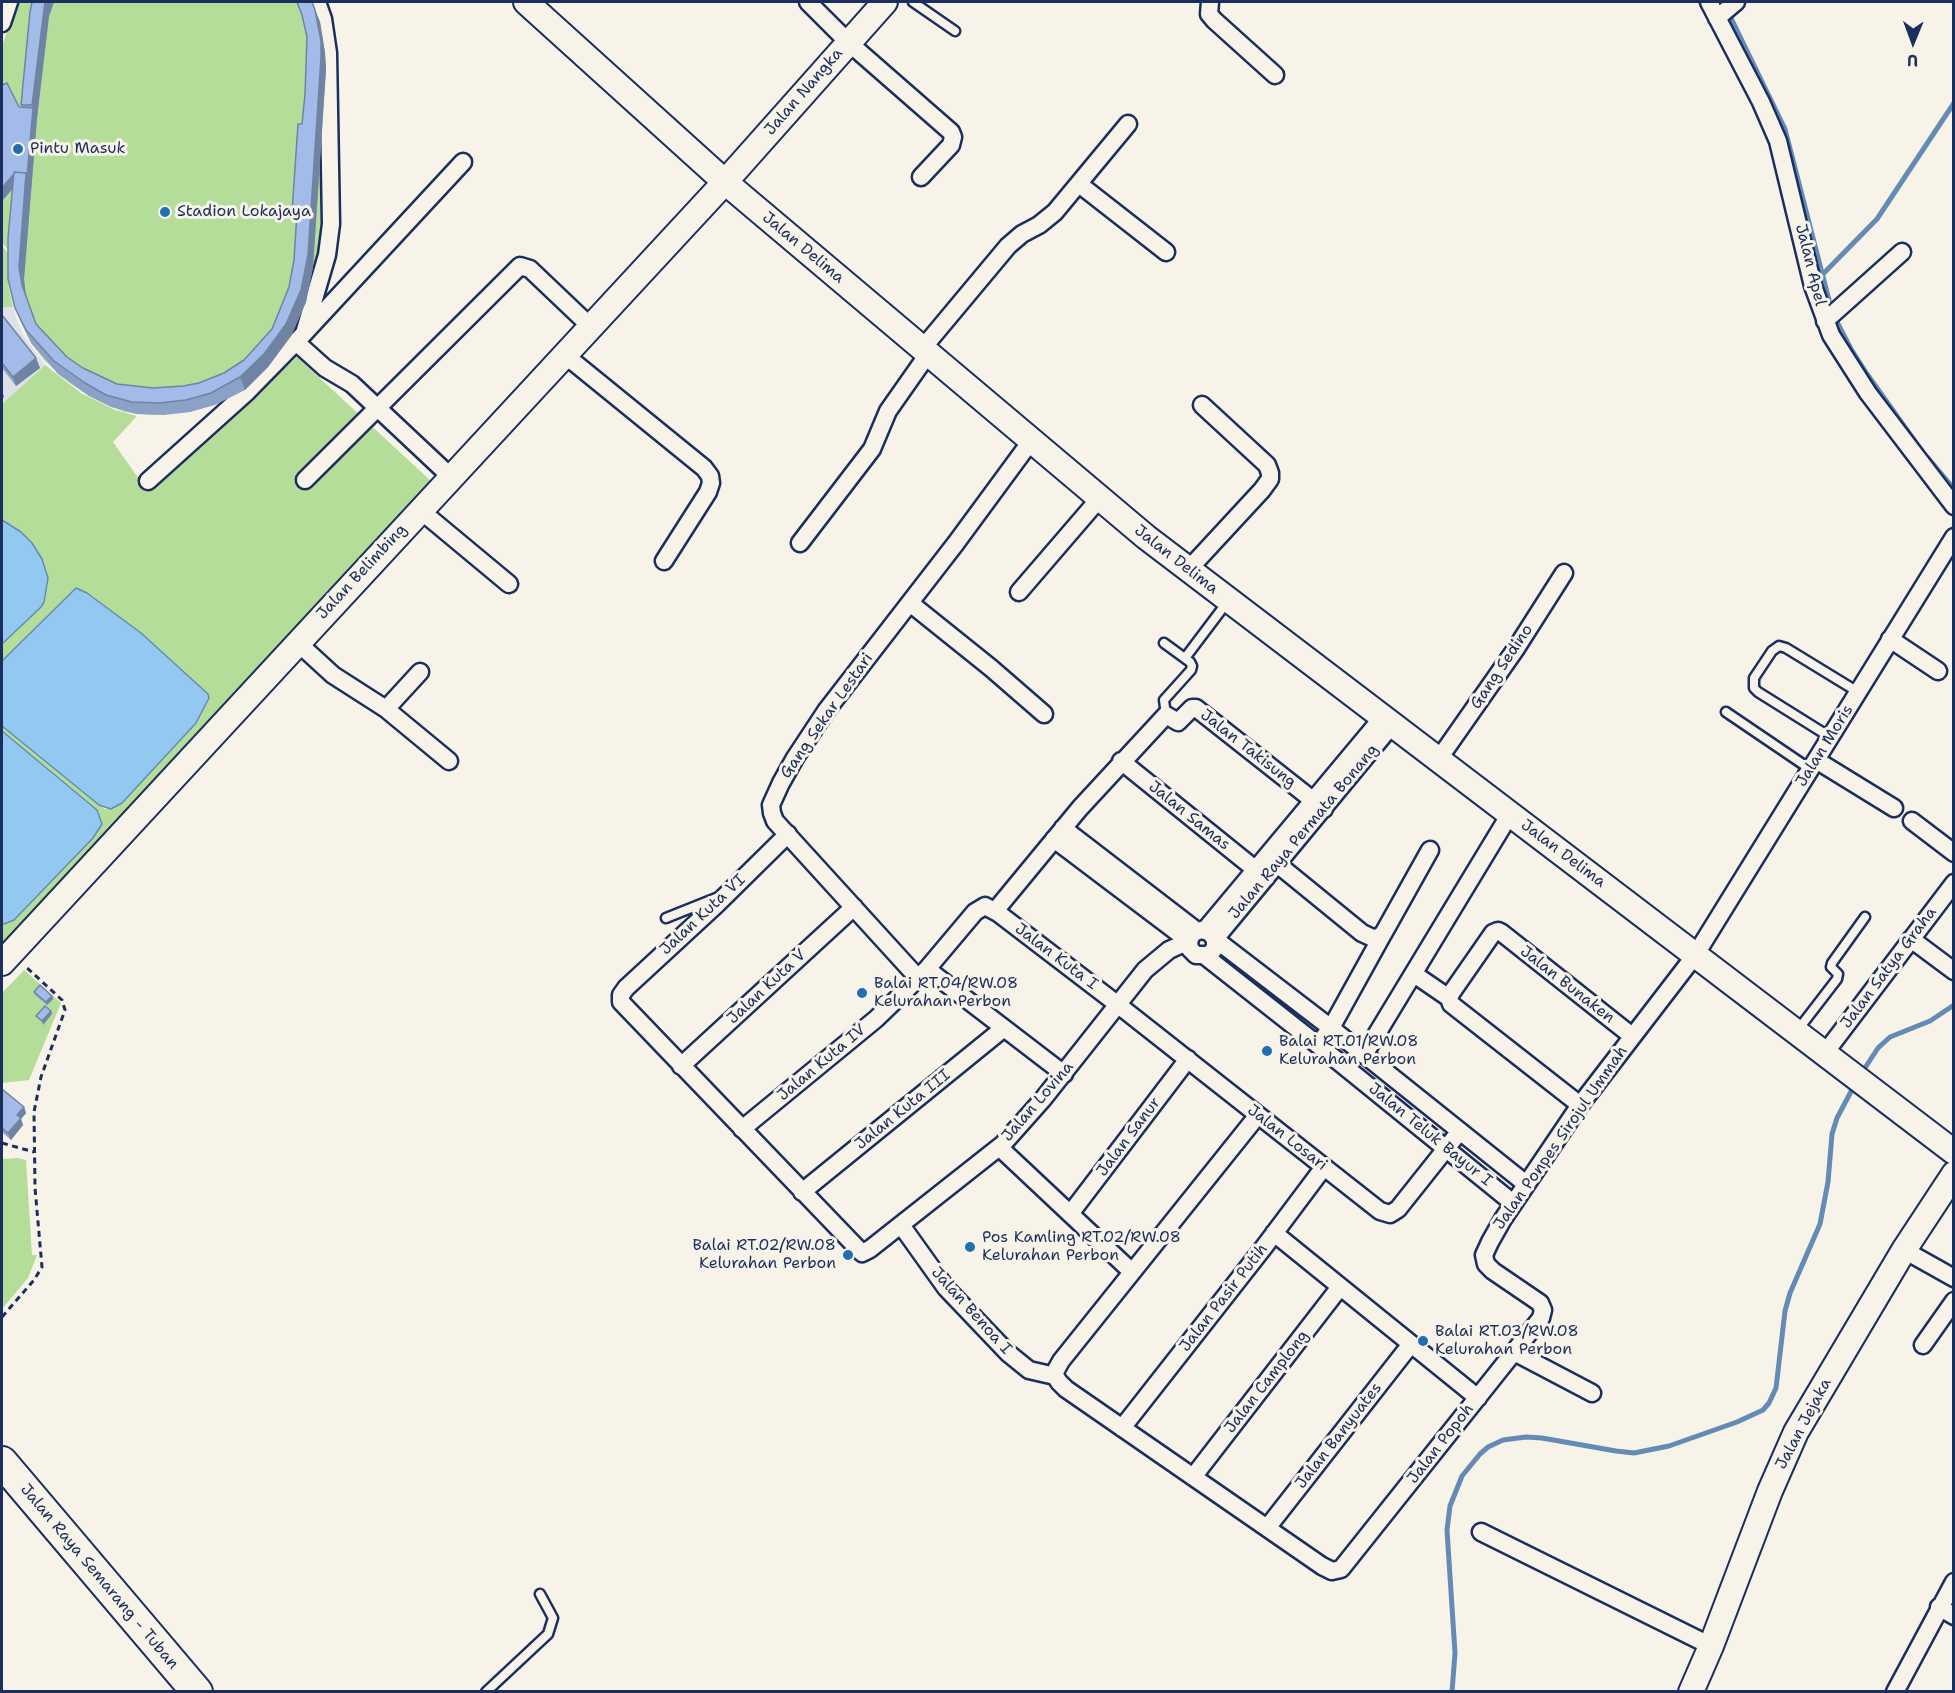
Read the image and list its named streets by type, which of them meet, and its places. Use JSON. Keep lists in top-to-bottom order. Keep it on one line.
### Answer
{"streets":{"highway":["Jalan Raya Semarang - Tuban"],"street":["Jalan Nangka","Jalan Delima","Jalan Apel","Jalan Belimbing","Gang Sedino","Gang Sekar Lestari","Jalan Moris","Jalan Takisung","Jalan Samas","Jalan Raya Permata Bonang","Jalan Kuta VI","Jalan Kuta I","Jalan Satya Graha","Jalan Bunaken","Jalan Kuta V","Jalan Kuta IV","Jalan Lovina","Jalan Kuta III","Jalan Teluk Bayur I","Jalan Sanur","Jalan Losari","Jalan Ponpes Sirojul Ummah","Jalan Pasir Putih","Jalan Benoa I","Jalan Camplong","Jalan Jejaka","Jalan Banyuates","Jalan Popoh"]},"crossings":[["Jalan Nangka","Jalan Delima"],["Jalan Nangka","Jalan Belimbing"],["Jalan Delima","Jalan Belimbing"],["Jalan Delima","Gang Sedino"],["Jalan Delima","Gang Sekar Lestari"],["Jalan Delima","Jalan Moris"],["Jalan Delima","Jalan Raya Permata Bonang"],["Jalan Delima","Jalan Satya Graha"],["Jalan Delima","Jalan Ponpes Sirojul Ummah"],["Gang Sekar Lestari","Jalan Kuta VI"],["Jalan Moris","Jalan Ponpes Sirojul Ummah"],["Jalan Takisung","Jalan Raya Permata Bonang"],["Jalan Samas","Jalan Raya Permata Bonang"],["Jalan Raya Permata Bonang","Jalan Lovina"],["Jalan Raya Permata Bonang","Jalan Teluk Bayur I"],["Jalan Kuta VI","Jalan Kuta V"],["Jalan Kuta I","Jalan Kuta IV"],["Jalan Kuta I","Jalan Lovina"],["Jalan Kuta I","Jalan Losari"],["Jalan Bunaken","Jalan Ponpes Sirojul Ummah"],["Jalan Lovina","Jalan Kuta III"],["Jalan Lovina","Jalan Teluk Bayur I"],["Jalan Lovina","Jalan Losari"],["Jalan Lovina","Jalan Benoa I"],["Jalan Teluk Bayur I","Jalan Losari"],["Jalan Teluk Bayur I","Jalan Ponpes Sirojul Ummah"],["Jalan Sanur","Jalan Losari"],["Jalan Losari","Jalan Pasir Putih"],["Jalan Ponpes Sirojul Ummah","Jalan Popoh"],["Jalan Banyuates","Jalan Popoh"]],"places":["Pintu Masuk","Stadion Lokajaya","Balai RT.04/RW.08 Kelurahan Perbon","Balai RT.01/RW.08 Kelurahan Perbon","Pos Kamling RT.02/RW.08 Kelurahan Perbon","Balai RT.02/RW.08 Kelurahan Perbon","Balai RT.03/RW.08 Kelurahan Perbon"],"north":"bottom"}
